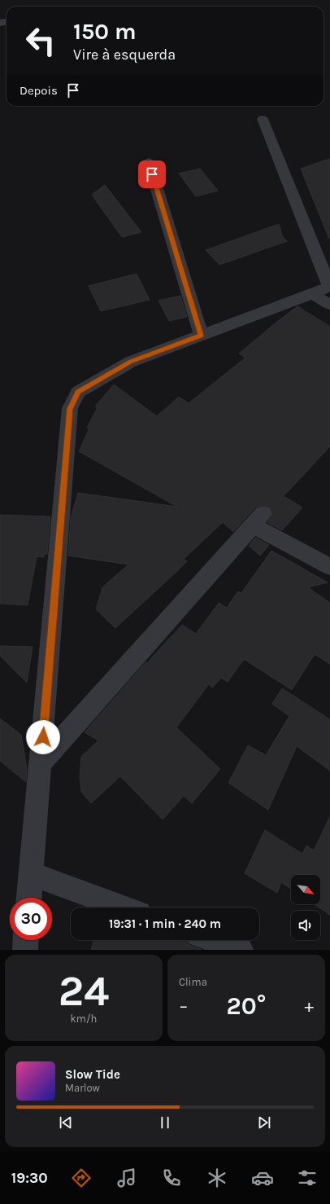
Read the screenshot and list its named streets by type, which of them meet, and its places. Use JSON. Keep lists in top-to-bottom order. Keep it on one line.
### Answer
{"north":"bottom right","page":{"turn":["150 m","Vire à esquerda"],"then":"Depois","limit":"30","trip":"19:31 · 1 min · 240 m","tile":[["24","km/h"],"Clima"],"heat":["−","20°","+"],"song":["Slow Tide","Marlow"],"tabs":"19:30"}}
